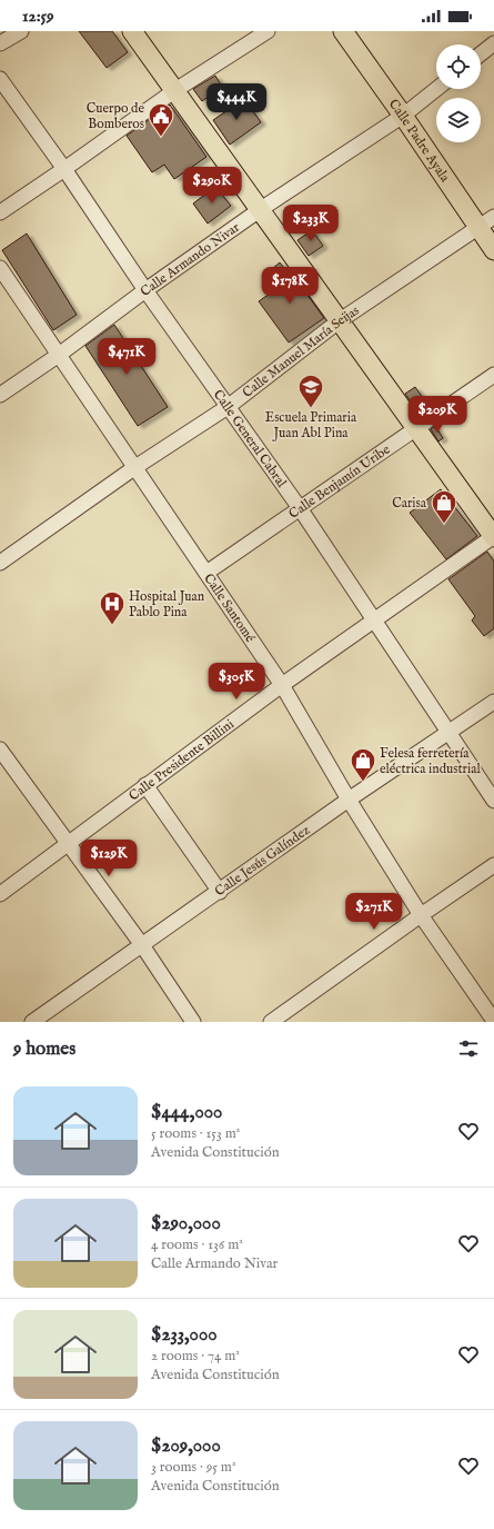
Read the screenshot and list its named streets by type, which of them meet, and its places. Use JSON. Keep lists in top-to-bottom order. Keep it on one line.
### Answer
{"streets":{"main road":["Calle Padre Ayala"],"street":["Calle Armando Nivar","Calle Manuel María Seijas","Calle General Cabral","Calle Benjamín Uribe","Calle Santomé","Calle Presidente Billini","Calle Jesús Galíndez"]},"crossings":[["Calle Padre Ayala","Calle Armando Nivar"],["Calle Padre Ayala","Calle Manuel María Seijas"],["Calle Armando Nivar","Calle General Cabral"],["Calle Armando Nivar","Calle Santomé"],["Calle Manuel María Seijas","Calle General Cabral"],["Calle Manuel María Seijas","Calle Santomé"],["Calle General Cabral","Calle Benjamín Uribe"],["Calle General Cabral","Calle Presidente Billini"],["Calle General Cabral","Calle Jesús Galíndez"],["Calle Benjamín Uribe","Calle Santomé"],["Calle Santomé","Calle Presidente Billini"],["Calle Santomé","Calle Jesús Galíndez"]],"places":{"public building":["Cuerpo de Bomberos"],"school or university":["Escuela Primaria Juan Abl Pina"],"shop":["Carisa","Felesa ferretería eléctrica industrial"],"hospital":["Hospital Juan Pablo Pina"]},"page":{"status":"12:59","price":["$444K","$290K","$233K","$178K","$471K","$209K","$305K","$129K","$271K"],"heading":"9 homes","list":[{"name":"$444,000","note":"5 rooms · 153 m² · Avenida Constitución"},{"name":"$290,000","note":"4 rooms · 136 m² · Calle Armando Nivar"},{"name":"$233,000","note":"2 rooms · 74 m² · Avenida Constitución"},{"name":"$209,000","note":"3 rooms · 95 m² · Avenida Constitución"}]}}
